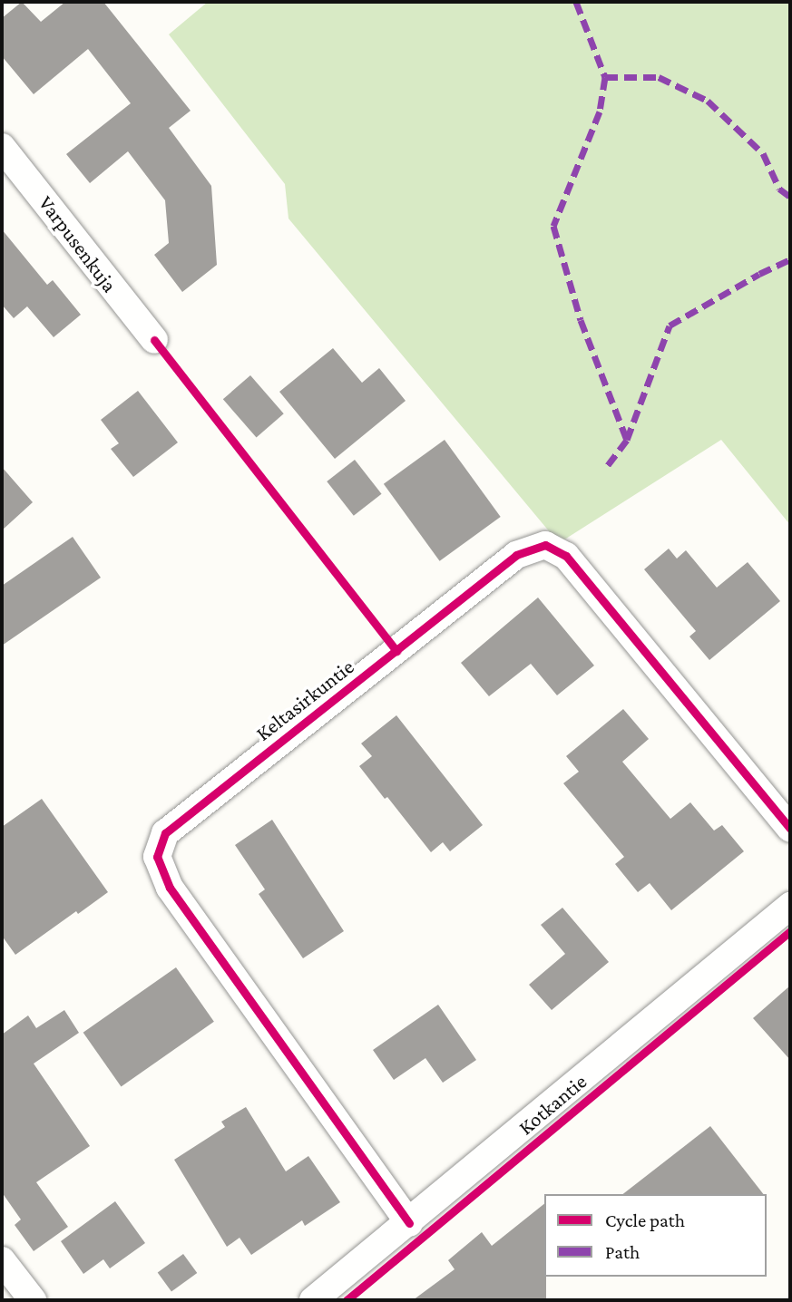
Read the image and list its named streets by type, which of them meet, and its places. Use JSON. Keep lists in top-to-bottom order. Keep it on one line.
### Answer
{"streets":{"street":["Varpusenkuja","Keltasirkuntie","Kotkantie"]},"crossings":[["Keltasirkuntie","Kotkantie"]],"legend":["Cycle path","Path"]}
